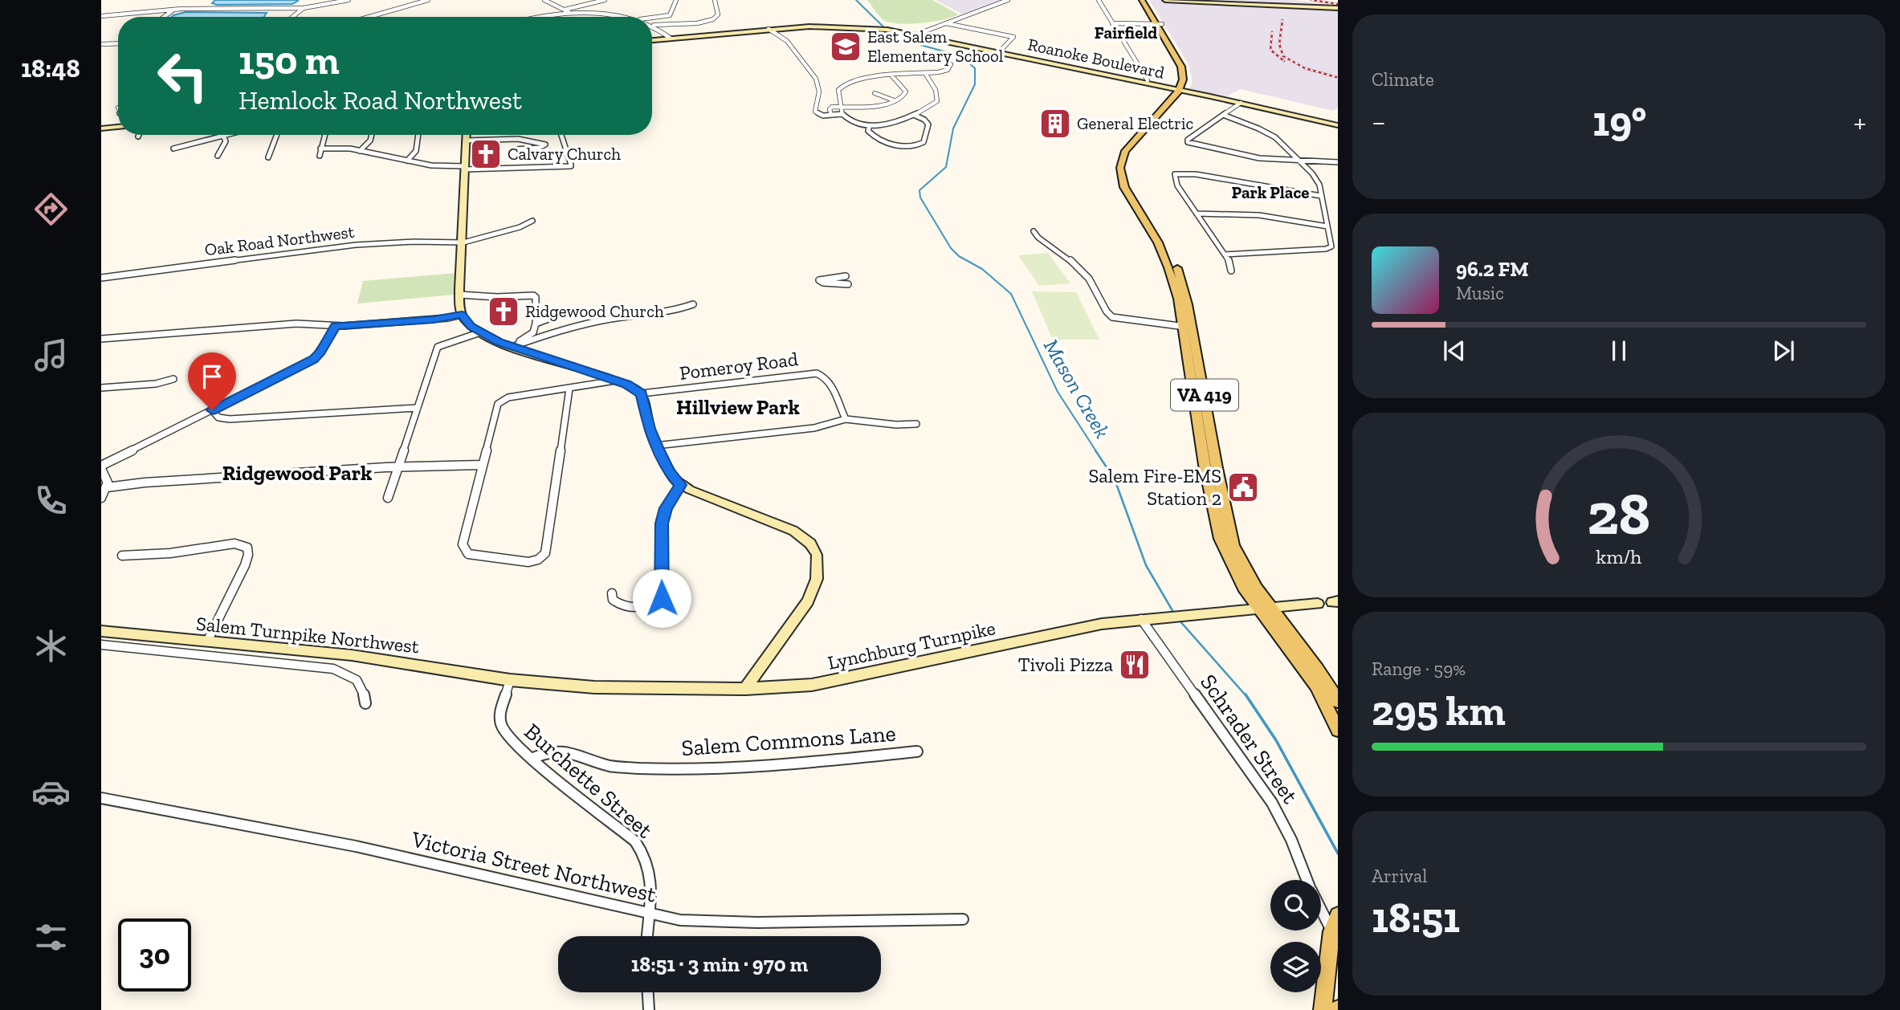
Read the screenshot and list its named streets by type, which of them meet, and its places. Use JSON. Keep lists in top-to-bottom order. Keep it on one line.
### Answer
{"streets":{"main road":["VA 419"],"street":["Roanoke Boulevard","Oak Road Northwest","Pomeroy Road","Salem Turnpike Northwest","Lynchburg Turnpike","Schrader Street","Salem Commons Lane","Burchette Street","Victoria Street Northwest"]},"crossings":[["Roanoke Boulevard","VA 419"],["VA 419","Lynchburg Turnpike"],["Salem Turnpike Northwest","Lynchburg Turnpike"],["Salem Turnpike Northwest","Burchette Street"],["Lynchburg Turnpike","Schrader Street"],["Lynchburg Turnpike","Burchette Street"],["Salem Commons Lane","Burchette Street"],["Burchette Street","Victoria Street Northwest"]],"districts":["Fairfield","Park Place","Hillview Park","Ridgewood Park"],"water":["Mason Creek"],"places":{"school or university":["East Salem Elementary School"],"building":["General Electric"],"church":["Calvary Church","Ridgewood Church"],"public building":["Salem Fire-EMS Station 2"],"restaurant":["Tivoli Pizza"]},"page":{"tabs":"18:48","tile":["Climate",["Range · 59%","295 km"],["Arrival","18:51"]],"turn":["150 m","Hemlock Road Northwest"],"heat":["−","19°","+"],"song":["96.2 FM","Music"],"limit":"30","trip":"18:51 · 3 min · 970 m","gauge":["28","km/h"]}}
